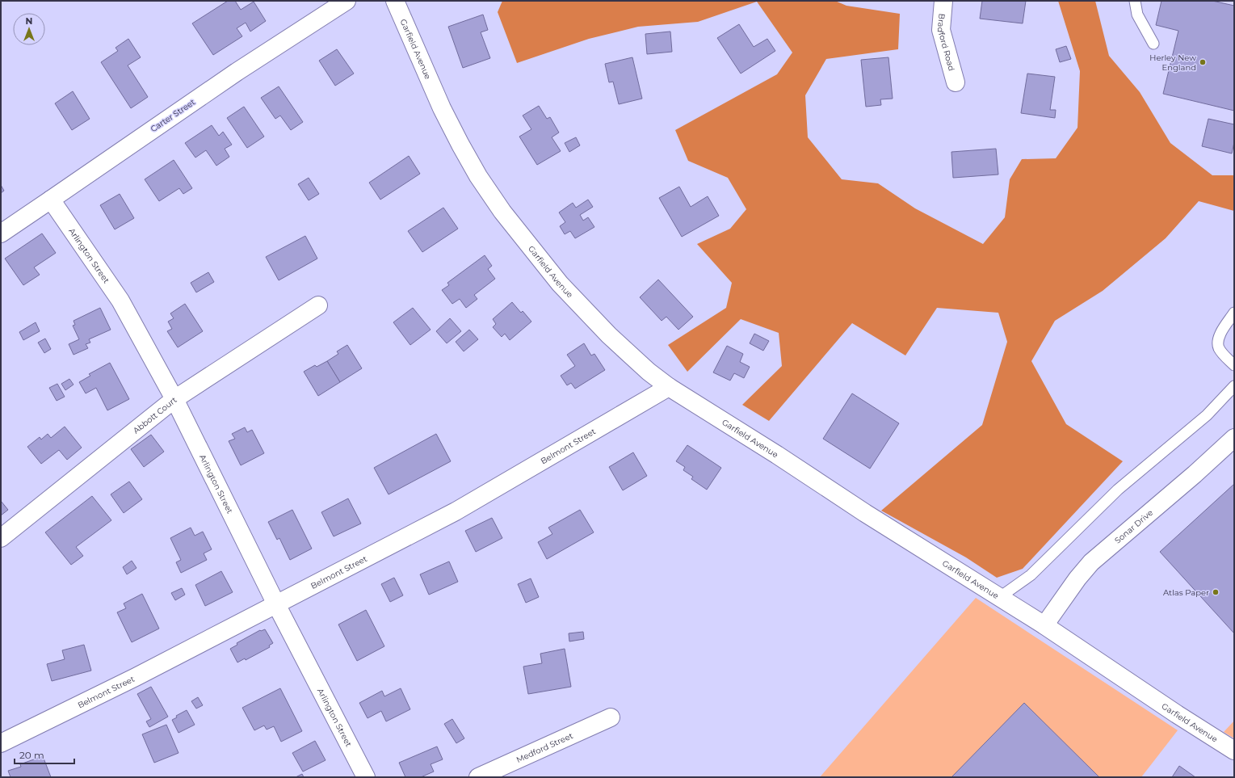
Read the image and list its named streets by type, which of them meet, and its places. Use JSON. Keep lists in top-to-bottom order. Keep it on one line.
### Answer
{"streets":{"street":["Bradford Road","Garfield Avenue","Carter Street","Arlington Street","Abbott Court","Belmont Street","Sonar Drive","Medford Street"]},"crossings":[["Garfield Avenue","Belmont Street"],["Garfield Avenue","Sonar Drive"],["Carter Street","Arlington Street"],["Arlington Street","Abbott Court"],["Arlington Street","Belmont Street"]],"places":["Herley New England","Atlas Paper"],"scale_bar":"20 m","north":"top"}
